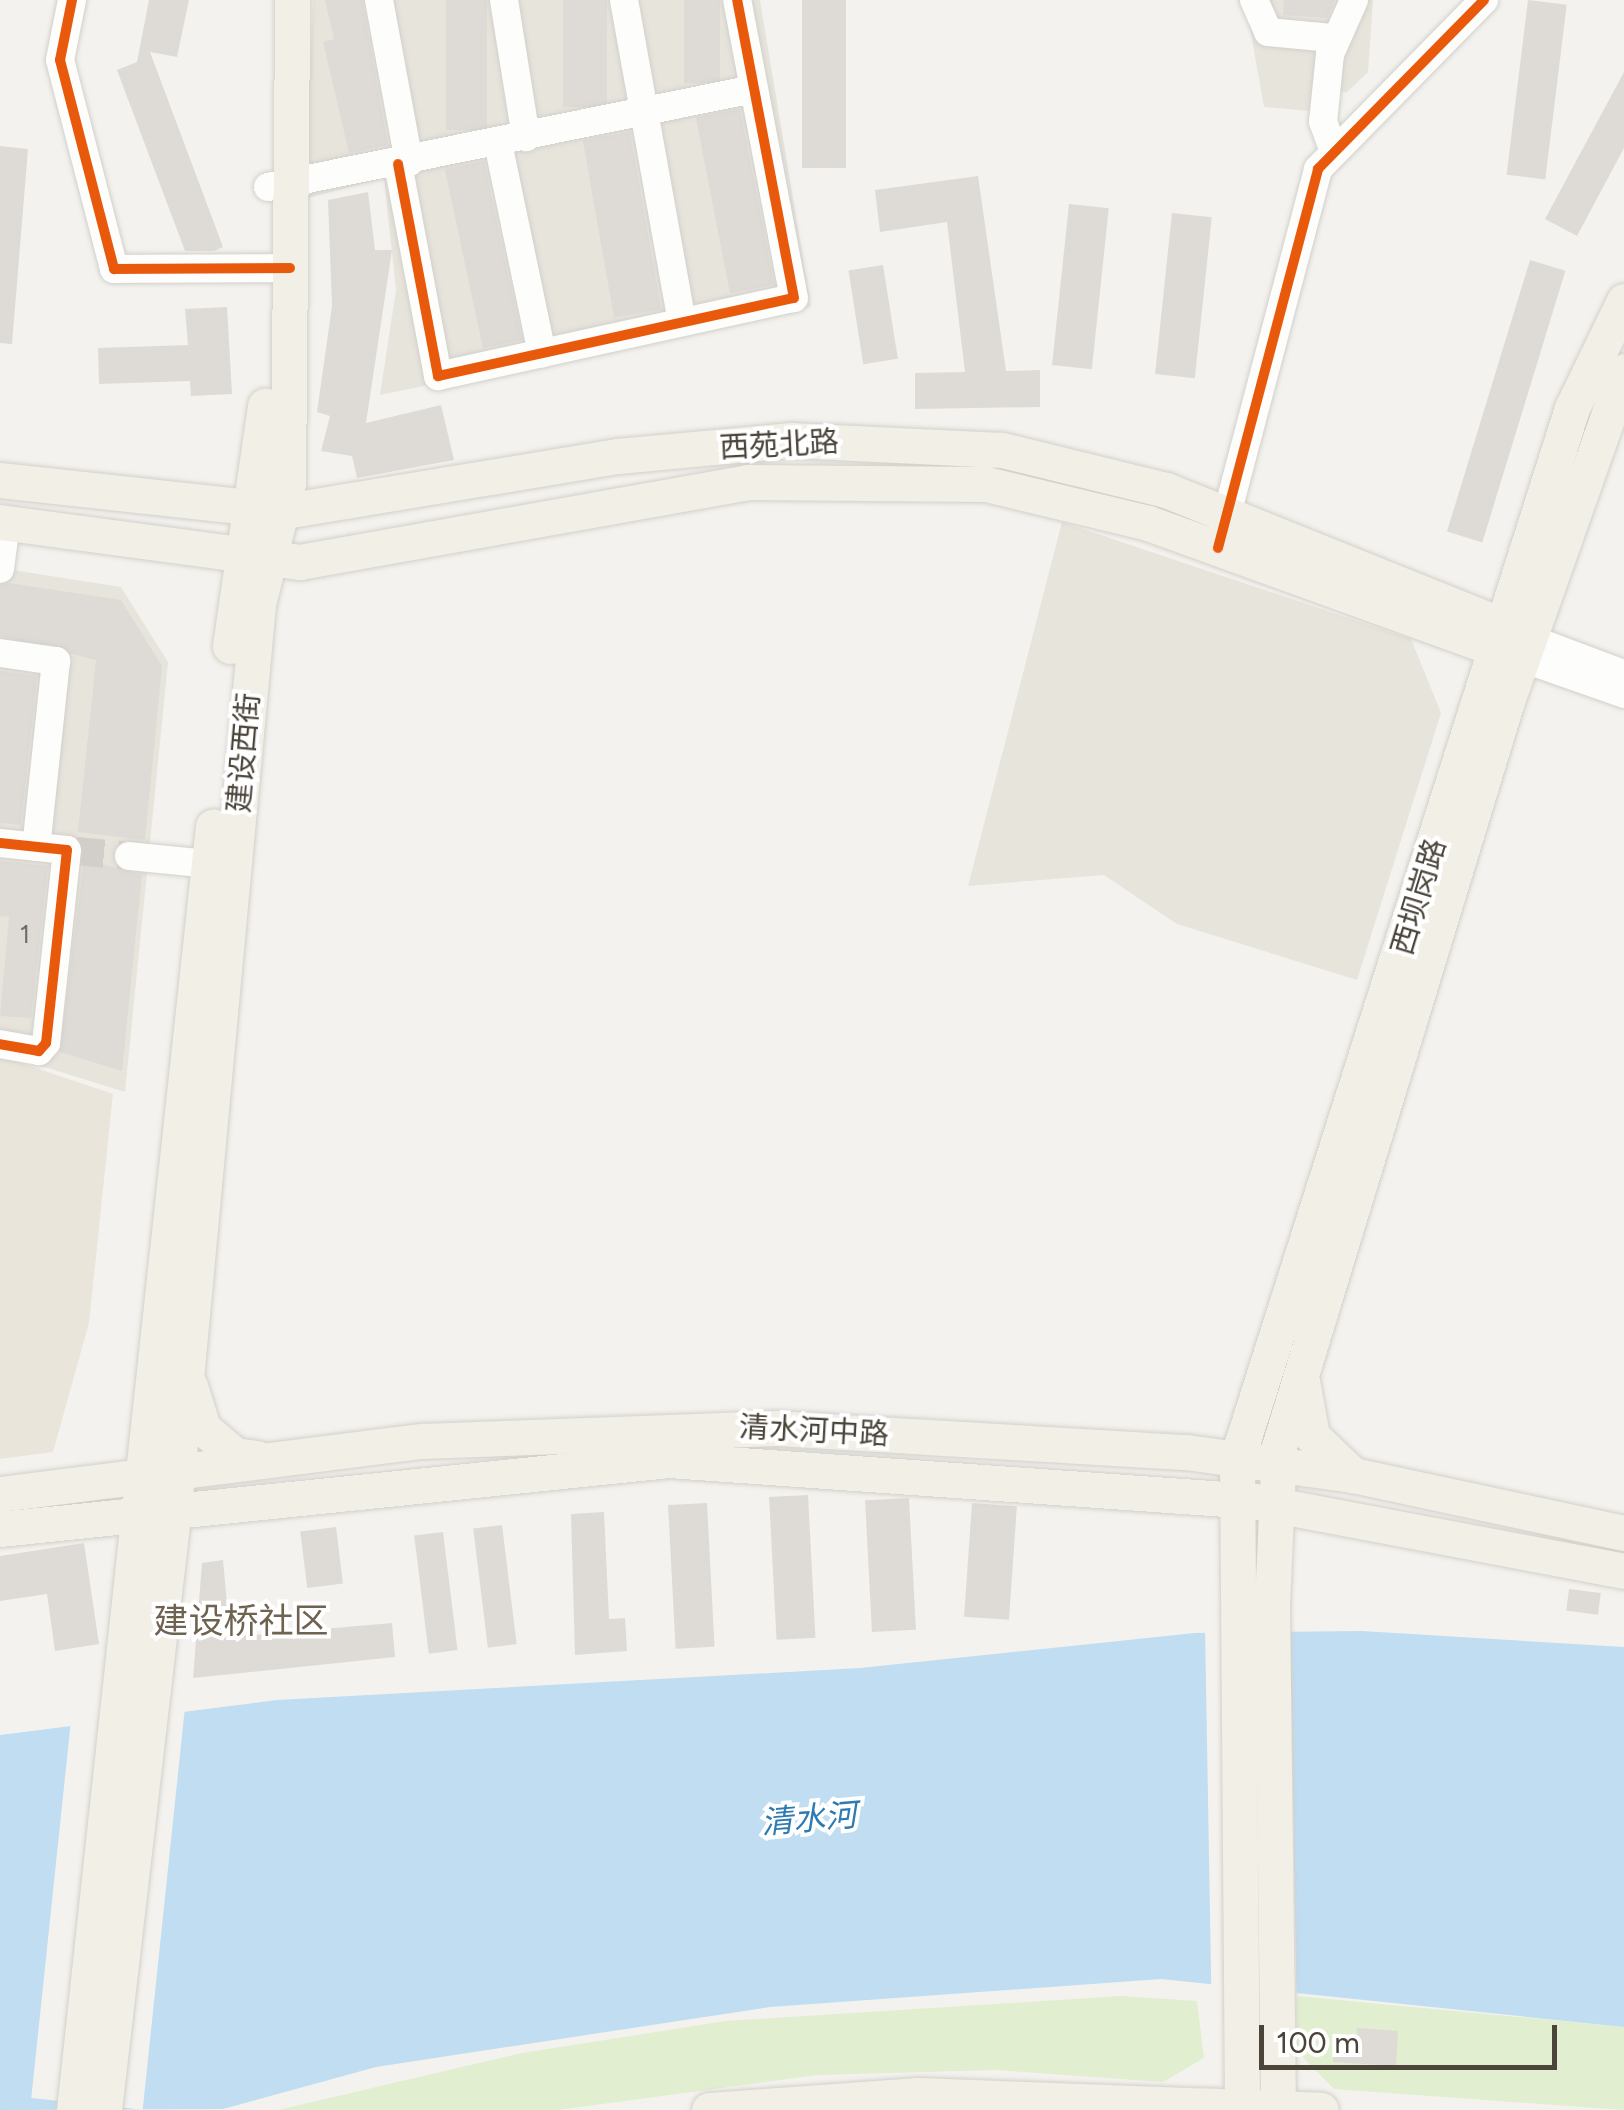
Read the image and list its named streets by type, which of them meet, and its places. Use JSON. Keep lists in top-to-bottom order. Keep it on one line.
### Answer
{"streets":{"main road":["西苑北路","建设西街","西坝岗路","清水河中路"]},"crossings":[["西苑北路","建设西街"],["西苑北路","西坝岗路"],["建设西街","清水河中路"],["西坝岗路","清水河中路"]],"districts":["建设桥社区"],"water":["清水河"],"house_numbers":["1"],"scale_bar":"100 m"}
